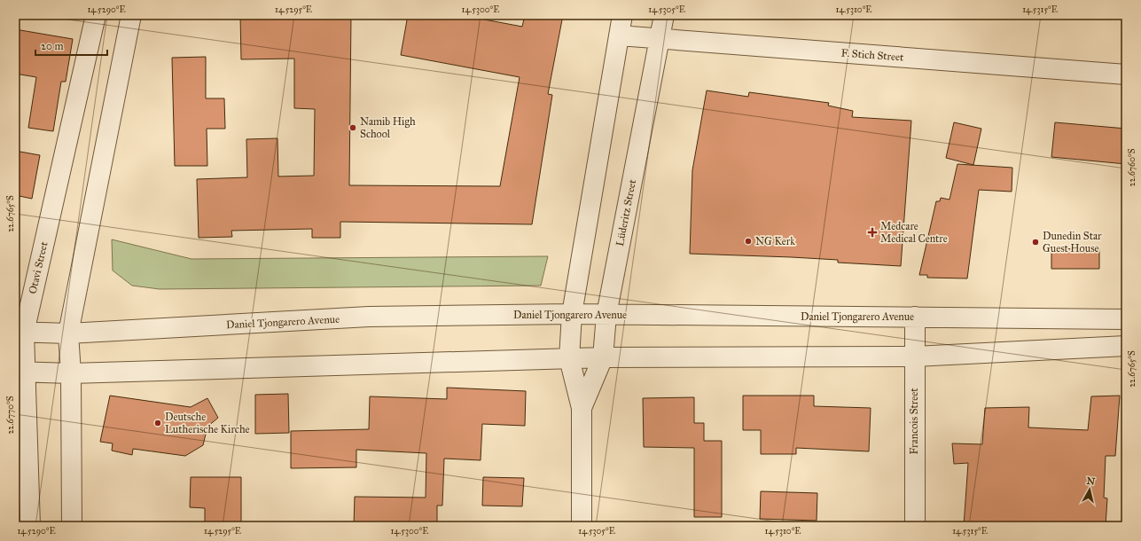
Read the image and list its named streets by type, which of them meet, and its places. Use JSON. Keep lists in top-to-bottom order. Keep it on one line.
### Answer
{"streets":{"street":["F. Stich Street","Lüderitz Street","Otavi Street","Daniel Tjongarero Avenue","Francois Street"]},"crossings":[["F. Stich Street","Lüderitz Street"],["Lüderitz Street","Daniel Tjongarero Avenue"],["Otavi Street","Daniel Tjongarero Avenue"],["Daniel Tjongarero Avenue","Francois Street"]],"places":{"other":["Namib High School","NG Kerk","Dunedin Star Guest House","Deutsche Lutherische Kirche"],"health":["Medcare Medical Centre"]},"scale_bar":"20 m","north":"top","coordinates":["14.5290°E","14.5295°E","14.5300°E","14.5305°E","14.5310°E","14.5315°E","22.6760°S","22.6765°S","22.6770°S"]}
